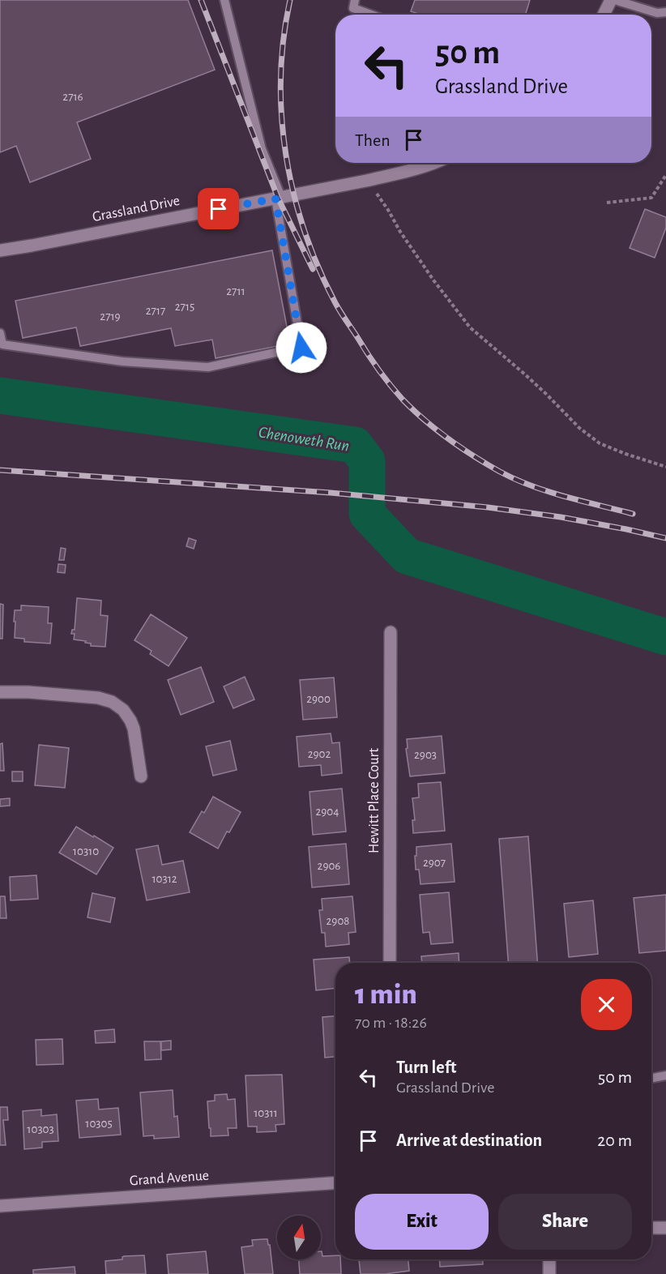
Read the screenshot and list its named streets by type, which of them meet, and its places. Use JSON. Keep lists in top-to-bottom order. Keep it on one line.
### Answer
{"streets":{"street":["Grassland Drive","Hewitt Place Court","Grand Avenue"]},"water":["Chenoweth Run"],"house_numbers":["2716","2711","2715","2717","2719","2900","2902","2903","2904","10310","2907","2906","10312","2908","10311","10305","10303"],"north":"top","page":{"turn":["50 m","Grassland Drive"],"then":"Then","heading":["1 min","70 m · 18:26"],"list":[{"name":"Turn left","note":"Grassland Drive","value":"50 m"},{"name":"Arrive at destination","value":"20 m"}],"buttons":["Exit","Share"]}}
